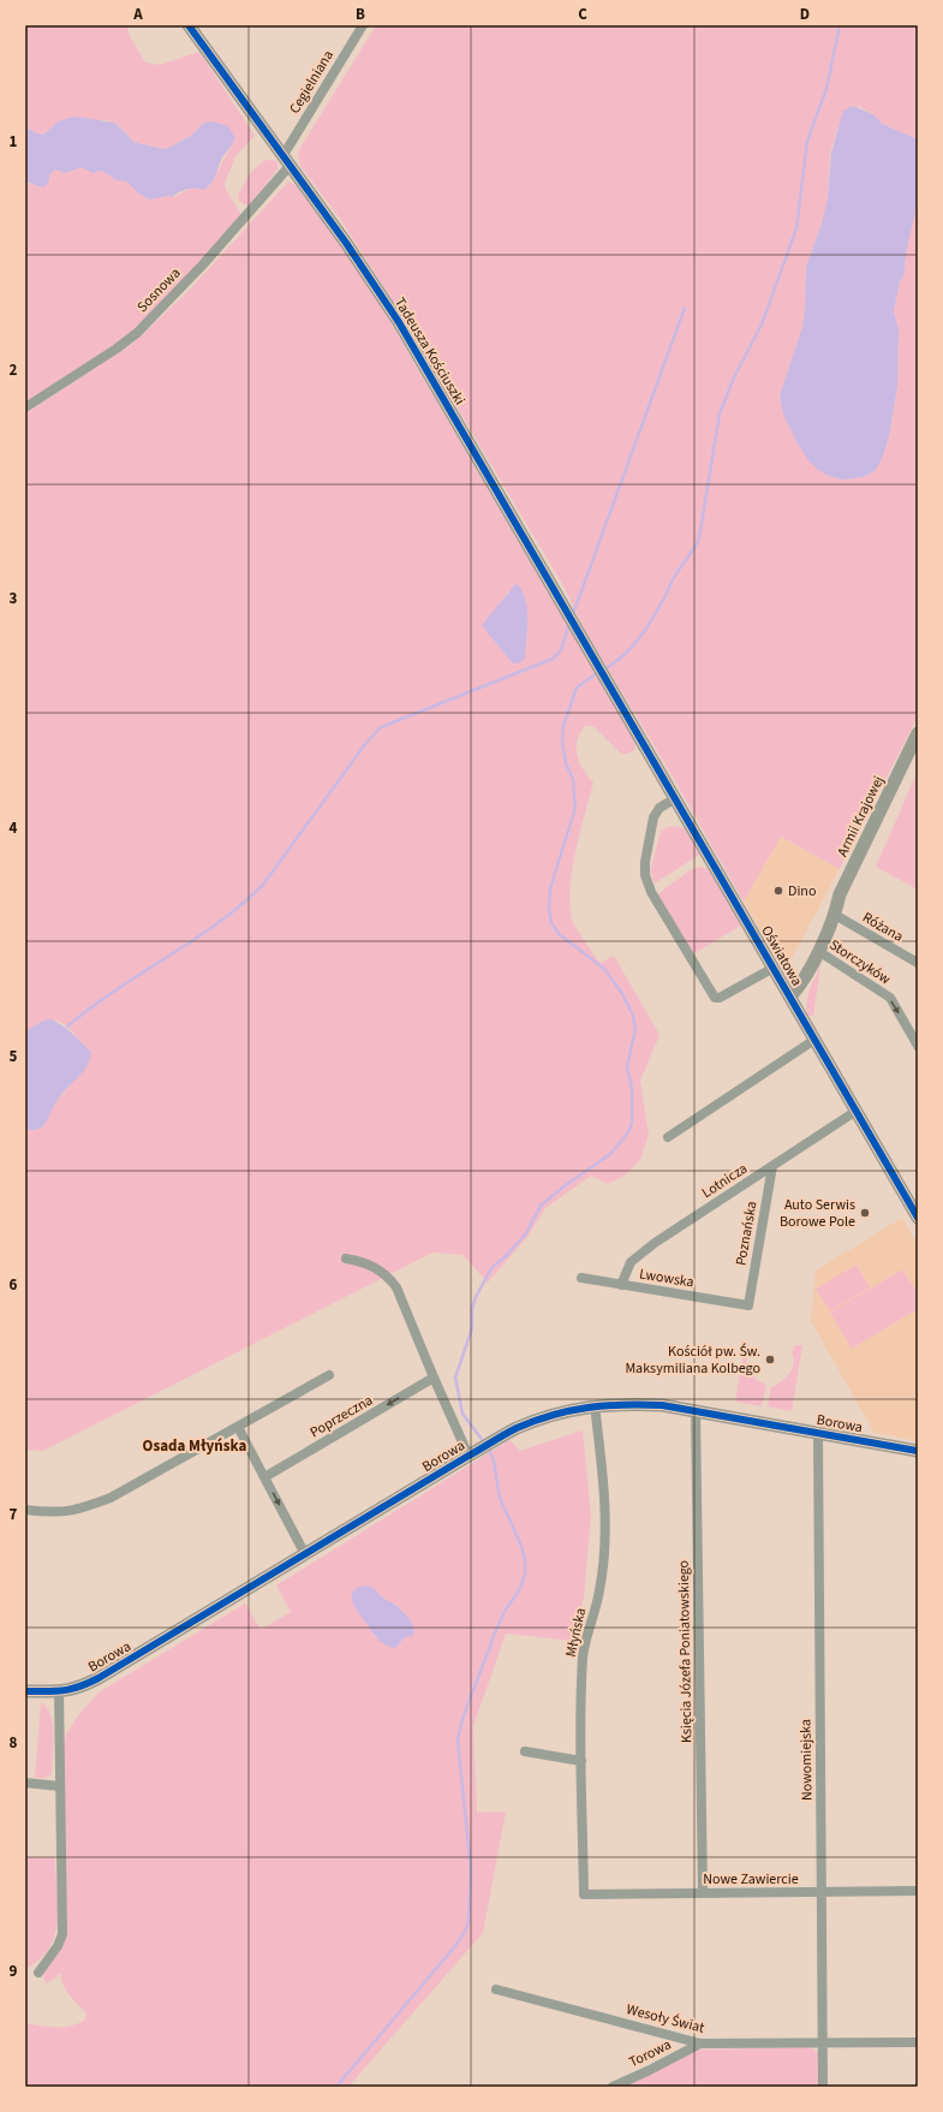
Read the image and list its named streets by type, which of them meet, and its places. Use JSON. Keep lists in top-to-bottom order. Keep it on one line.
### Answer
{"streets":{"street":["Cegielniana","Sosnowa","Tadeusza Kościuszki","Armii Krajowej","Różana","Oświatowa","Storczyków","Lotnicza","Poznańska","Lwowska","Poprzeczna","Borowa","Młyńska","Księcia Józefa Poniatowskiego","Nowomiejska","Nowe Zawiercie","Wesoły Świat","Torowa"]},"crossings":[["Cegielniana","Sosnowa"],["Cegielniana","Tadeusza Kościuszki"],["Sosnowa","Tadeusza Kościuszki"],["Tadeusza Kościuszki","Oświatowa"],["Armii Krajowej","Różana"],["Armii Krajowej","Oświatowa"],["Armii Krajowej","Storczyków"],["Oświatowa","Lotnicza"],["Lotnicza","Poznańska"],["Lotnicza","Lwowska"],["Poznańska","Lwowska"],["Borowa","Młyńska"],["Borowa","Księcia Józefa Poniatowskiego"],["Borowa","Nowomiejska"],["Młyńska","Nowe Zawiercie"],["Księcia Józefa Poniatowskiego","Nowe Zawiercie"],["Nowomiejska","Nowe Zawiercie"],["Nowomiejska","Wesoły Świat"],["Wesoły Świat","Torowa"]],"one_way":["Storczyków"],"districts":["Osada Młyńska"],"places":["Dino","Auto Serwis Borowe Pole","Kościół pw. Św. Maksymiliana Kolbego"],"grid":{"columns":["A","B","C","D"],"rows":["1","2","3","4","5","6","7","8","9"]}}
